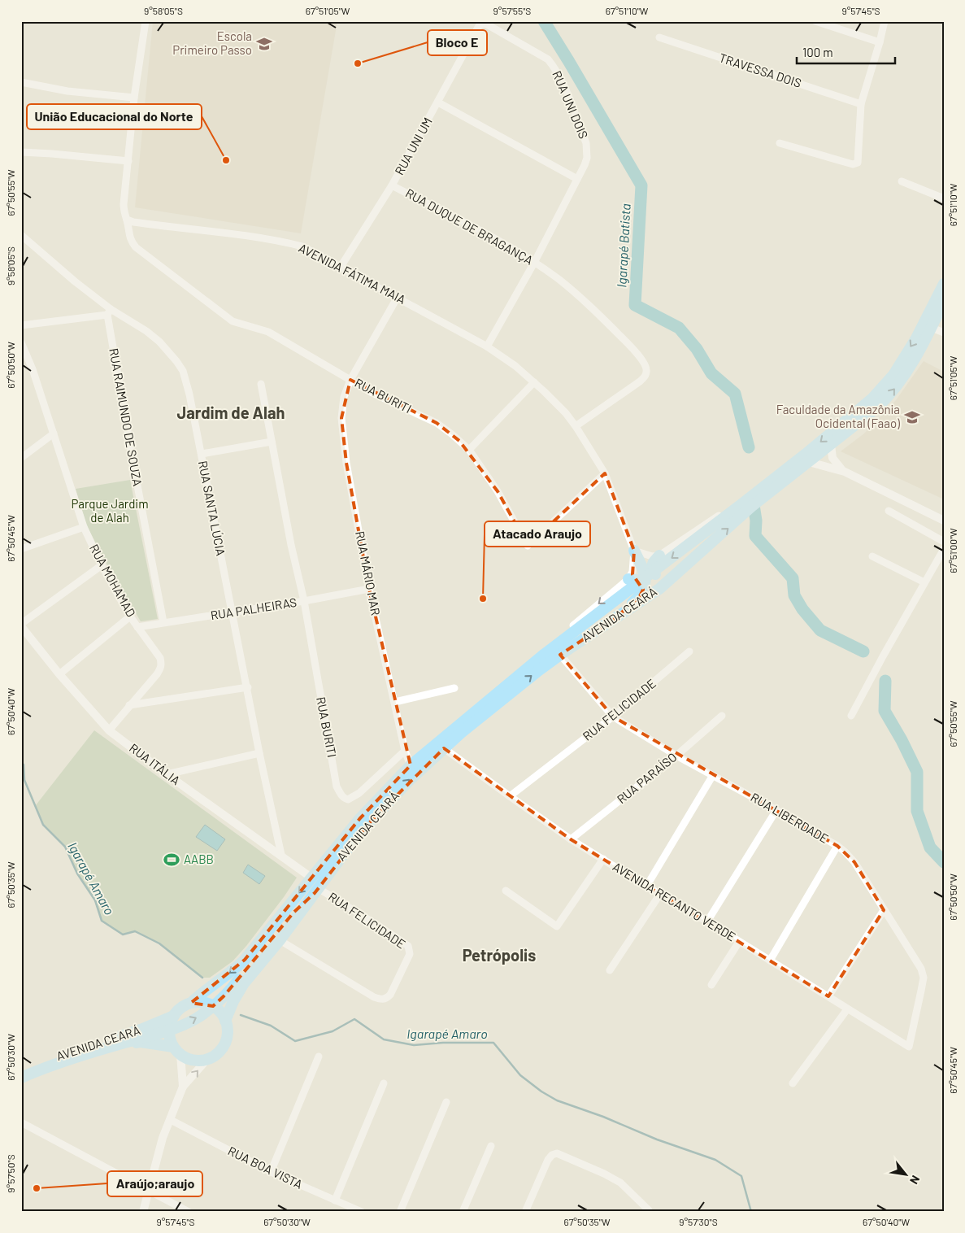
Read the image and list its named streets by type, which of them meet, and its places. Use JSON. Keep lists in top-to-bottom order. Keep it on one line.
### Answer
{"streets":{"main road":["AVENIDA CEARÁ"],"street":["TRAVESSA DOIS","RUA UNI DOIS","RUA UNI UM","RUA DUQUE DE BRAGANÇA","AVENIDA FÁTIMA MAIA","RUA BURITI","RUA RAIMUNDO DE SOUZA","RUA SANTA LÚCIA","RUA MÁRIO MAR","RUA MOHAMAD","RUA PALHEIRAS","RUA FELICIDADE","RUA ITÁLIA","RUA PARAÍSO","RUA LIBERDADE","AVENIDA RECANTO VERDE","RUA BOA VISTA"]},"crossings":[["RUA UNI DOIS","RUA UNI UM"],["RUA UNI DOIS","RUA DUQUE DE BRAGANÇA"],["RUA UNI DOIS","AVENIDA FÁTIMA MAIA"],["RUA UNI UM","RUA DUQUE DE BRAGANÇA"],["RUA UNI UM","AVENIDA FÁTIMA MAIA"],["RUA DUQUE DE BRAGANÇA","AVENIDA FÁTIMA MAIA"],["AVENIDA FÁTIMA MAIA","RUA BURITI"],["AVENIDA FÁTIMA MAIA","AVENIDA CEARÁ"],["RUA BURITI","RUA MÁRIO MAR"],["RUA BURITI","RUA PALHEIRAS"],["RUA RAIMUNDO DE SOUZA","RUA SANTA LÚCIA"],["RUA RAIMUNDO DE SOUZA","RUA PALHEIRAS"],["RUA SANTA LÚCIA","RUA PALHEIRAS"],["RUA SANTA LÚCIA","RUA ITÁLIA"],["RUA MÁRIO MAR","RUA PALHEIRAS"],["RUA MÁRIO MAR","AVENIDA CEARÁ"],["RUA MOHAMAD","RUA PALHEIRAS"],["RUA MOHAMAD","RUA ITÁLIA"],["AVENIDA CEARÁ","RUA FELICIDADE"],["AVENIDA CEARÁ","RUA ITÁLIA"],["AVENIDA CEARÁ","RUA LIBERDADE"],["AVENIDA CEARÁ","AVENIDA RECANTO VERDE"],["RUA FELICIDADE","RUA LIBERDADE"],["RUA FELICIDADE","AVENIDA RECANTO VERDE"],["RUA PARAÍSO","RUA LIBERDADE"],["RUA PARAÍSO","AVENIDA RECANTO VERDE"],["RUA LIBERDADE","AVENIDA RECANTO VERDE"]],"districts":["Jardim de Alah","Petrópolis"],"water":["Igarapé Batista","Igarapé Amaro"],"parks":["Parque Jardim de Alah"],"places":{"school or university":["Escola Primeiro Passo","Faculdade da Amazônia Ocidental (Faao)"],"other":["Bloco E","União Educacional do Norte","Atacado Araujo","Araújo;araujo"],"sports":["AABB"]},"scale_bar":"100 m","north":"bottom right","coordinates":["9°58'05\"S","67°51'05\"W","9°57'55\"S","67°51'10\"W","9°57'45\"S","67°50'55\"W","67°50'50\"W","67°50'45\"W","67°51'00\"W","67°50'40\"W","67°50'35\"W","67°50'30\"W","9°57'50\"S","9°57'30\"S"]}
